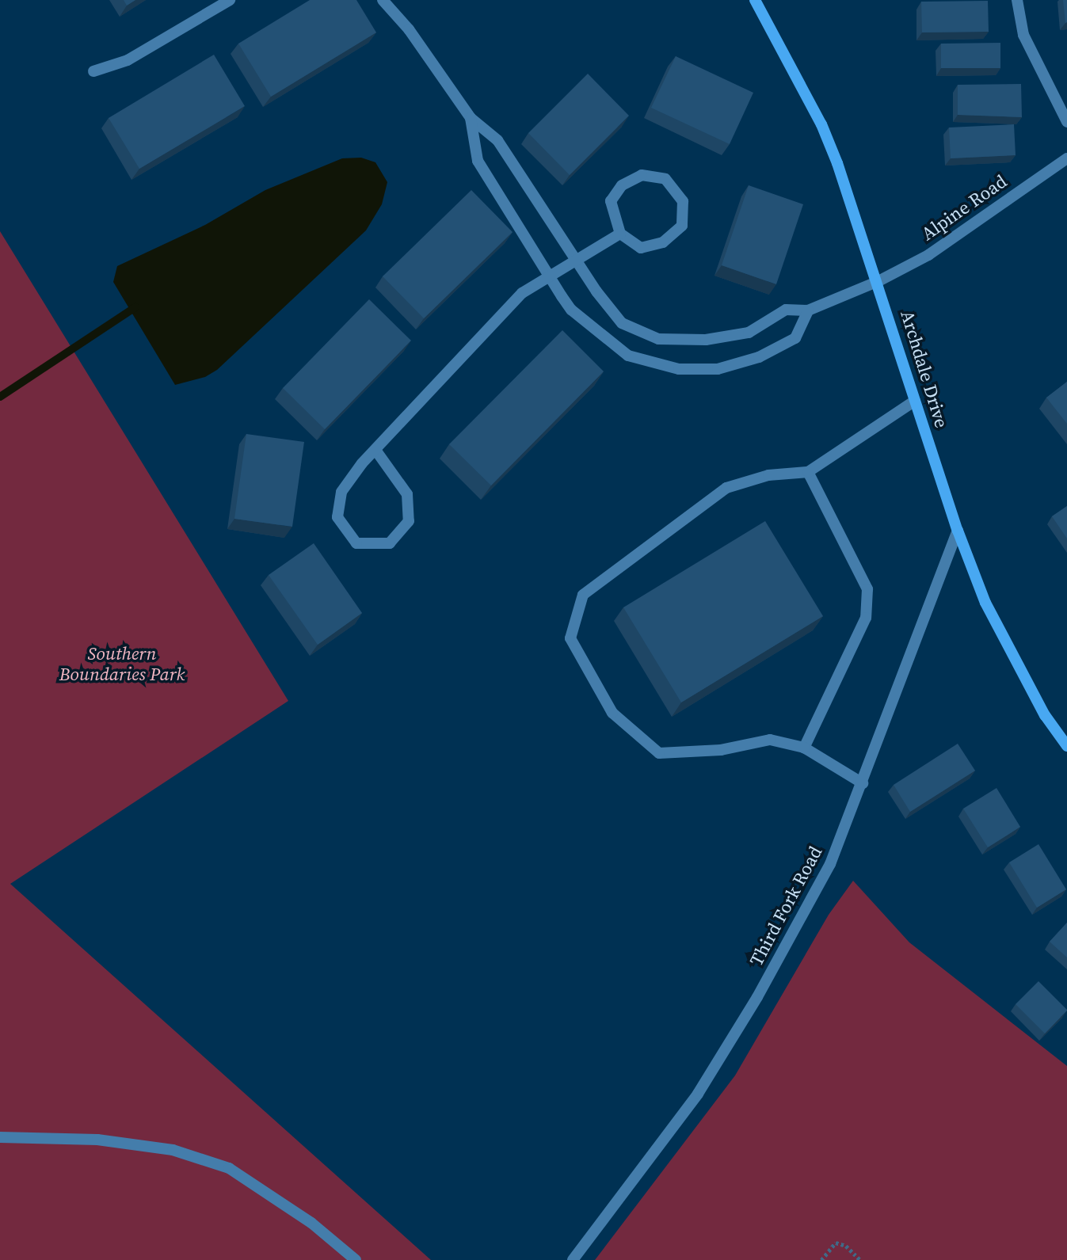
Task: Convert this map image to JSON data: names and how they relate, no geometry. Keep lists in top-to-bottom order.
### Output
{
  "streets": {
    "street": ["Alpine Road", "Archdale Drive", "Third Fork Road"]
  },
  "crossings": [
    ["Alpine Road", "Archdale Drive"],
    ["Archdale Drive", "Third Fork Road"]
  ],
  "parks": ["Southern Boundaries Park"]
}
